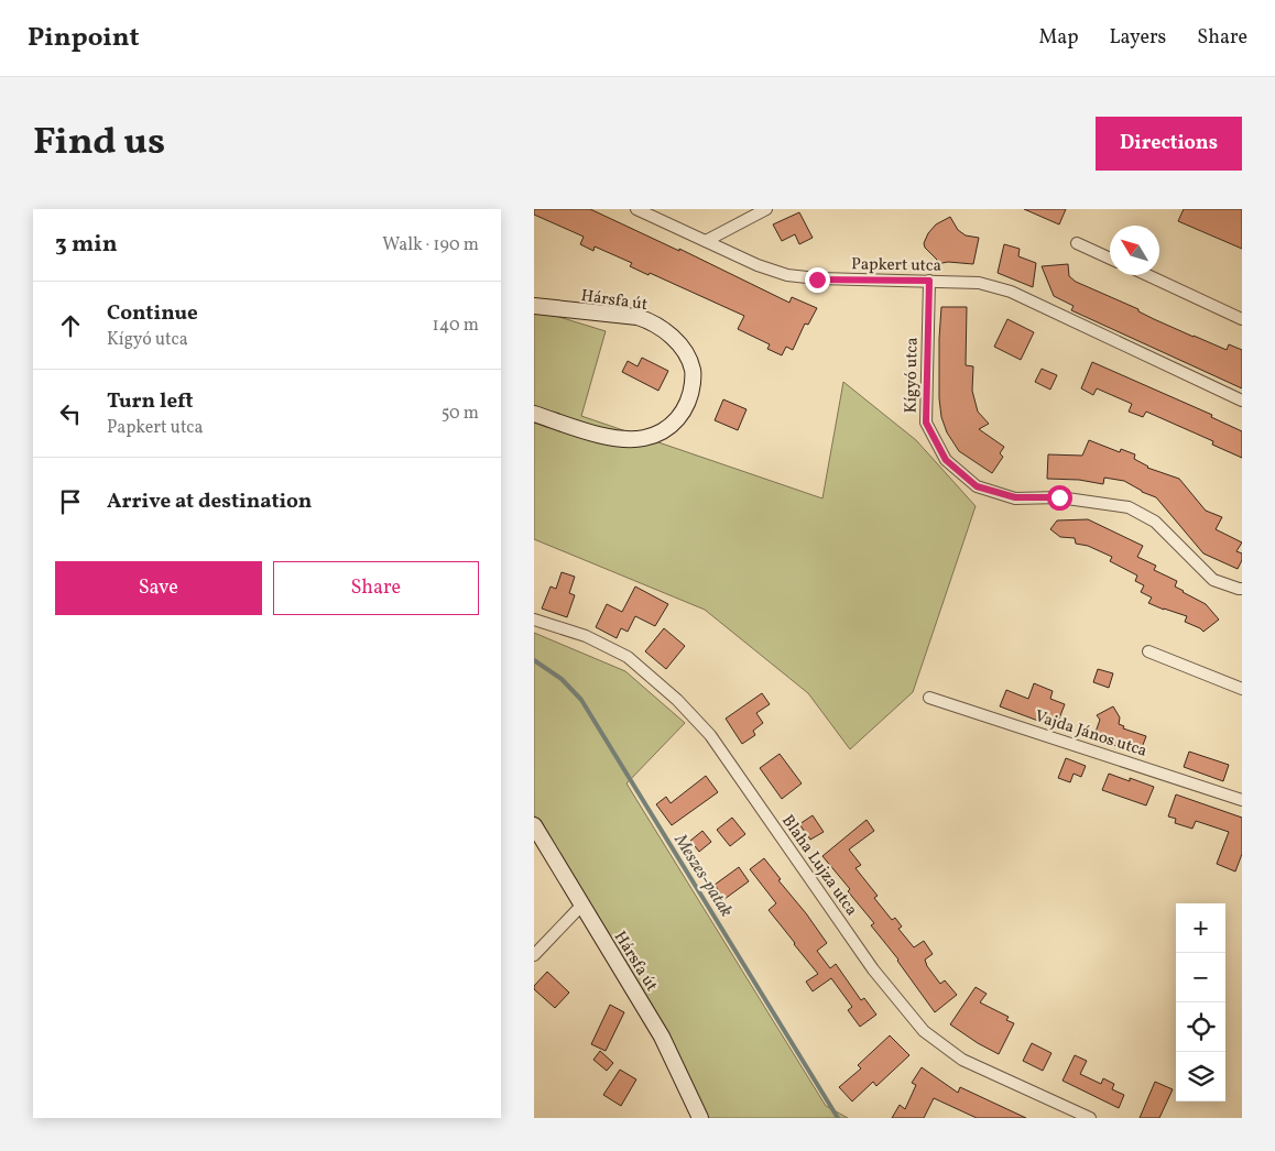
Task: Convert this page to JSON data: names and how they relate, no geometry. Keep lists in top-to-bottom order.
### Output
{
  "streets": {
    "street": [
      "Papkert utca",
      "Hársfa út",
      "Kígyó utca",
      "Vajda János utca",
      "Blaha Lujza utca"
    ]
  },
  "crossings": [
    ["Papkert utca", "Kígyó utca"]
  ],
  "water": ["Meszes-patak"],
  "north": "top left",
  "page": {
    "header": "Pinpoint",
    "nav": ["Map", "Layers", "Share"],
    "title": "Find us",
    "buttons": [
      "Directions",
      ["Save", "Share"]
    ],
    "heading": ["3 min", "Walk · 190 m"],
    "list": [
      ["Continue", "Kígyó utca", "140 m"],
      ["Turn left", "Papkert utca", "50 m"],
      "Arrive at destination"
    ],
    "map_buttons": ["+", "−"]
  }
}
